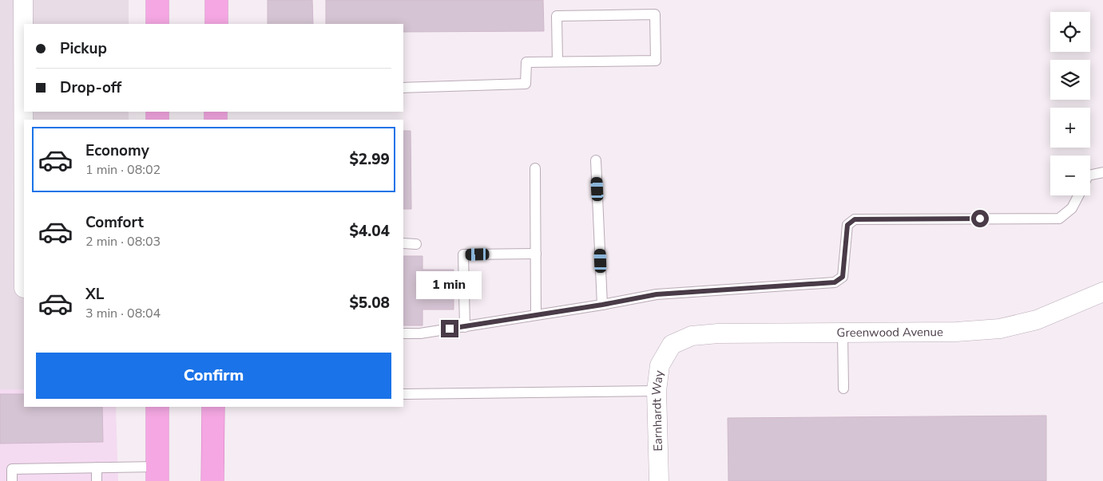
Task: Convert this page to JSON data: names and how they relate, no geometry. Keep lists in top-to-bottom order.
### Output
{
  "streets": {
    "street": ["Greenwood Avenue", "Earnhardt Way"]
  },
  "crossings": [
    ["Greenwood Avenue", "Earnhardt Way"]
  ],
  "page": {
    "map_buttons": ["+", "−"],
    "banner": ["Pickup", "Drop-off"],
    "list": [
      {
        "name": "Economy",
        "note": "1 min · 08:02",
        "value": "$2.99"
      },
      {
        "name": "Comfort",
        "note": "2 min · 08:03",
        "value": "$4.04"
      },
      {
        "name": "XL",
        "note": "3 min · 08:04",
        "value": "$5.08"
      }
    ],
    "bubble": "1 min",
    "buttons": "Confirm"
  }
}
